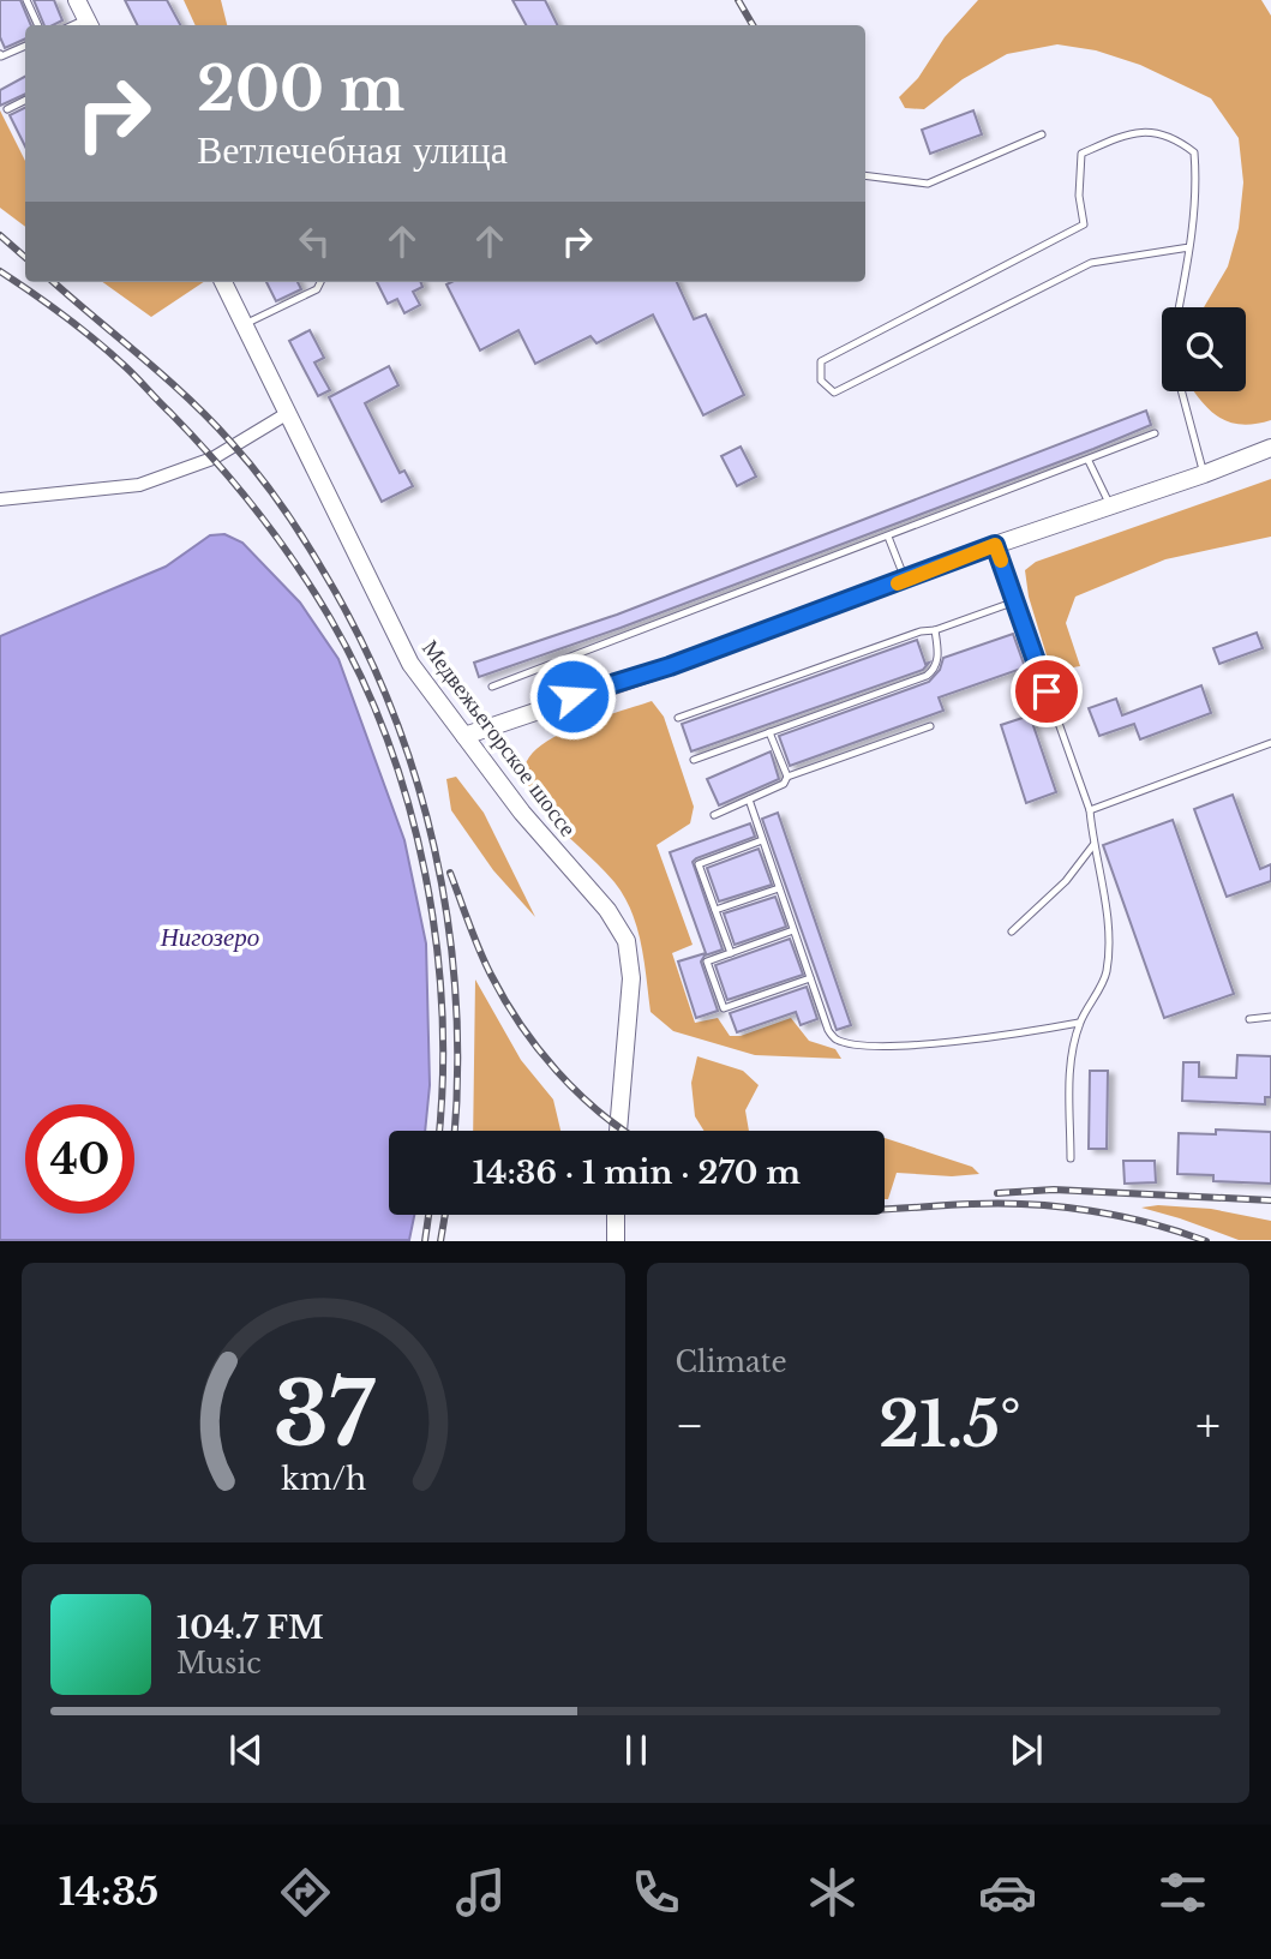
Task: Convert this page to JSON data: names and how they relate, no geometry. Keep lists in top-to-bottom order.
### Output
{
  "streets": {
    "street": ["Медвежьегорское шоссе"]
  },
  "water": ["Нигозеро"],
  "page": {
    "turn": ["200 m", "Ветлечебная улица"],
    "limit": "40",
    "trip": "14:36 · 1 min · 270 m",
    "tile": "Climate",
    "heat": ["−", "21.5°", "+"],
    "song": ["104.7 FM", "Music"],
    "tabs": "14:35",
    "gauge": ["37", "km/h"]
  }
}
